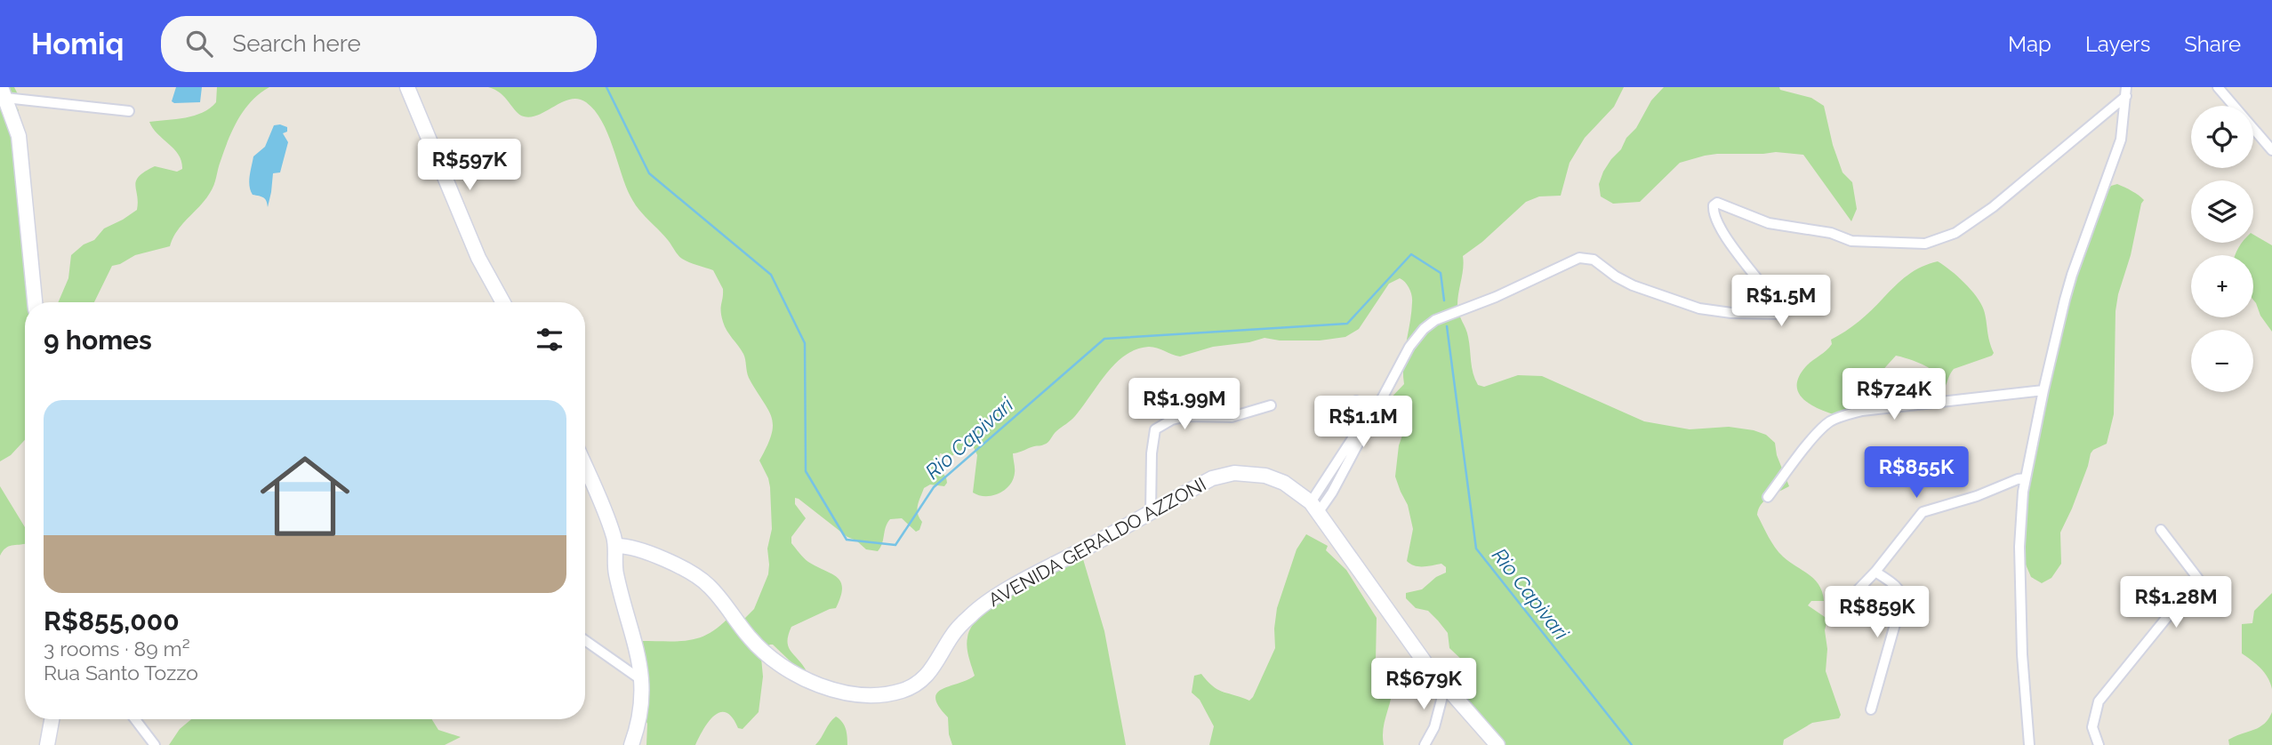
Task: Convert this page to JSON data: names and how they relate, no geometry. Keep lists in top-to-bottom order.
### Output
{
  "streets": {
    "street": ["AVENIDA GERALDO AZZONI"]
  },
  "water": ["Rio Capivari"],
  "page": {
    "header": "Homiq",
    "search": "Search here",
    "nav": ["Map", "Layers", "Share"],
    "map_buttons": ["+", "−"],
    "price": [
      "R$597K",
      "R$1.5M",
      "R$724K",
      "R$1.99M",
      "R$1.1M",
      "R$855K",
      "R$1.28M",
      "R$859K",
      "R$679K"
    ],
    "heading": "9 homes",
    "list": [
      {
        "name": "R$855,000",
        "note": "3 rooms · 89 m² · Rua Santo Tozzo"
      }
    ]
  }
}
